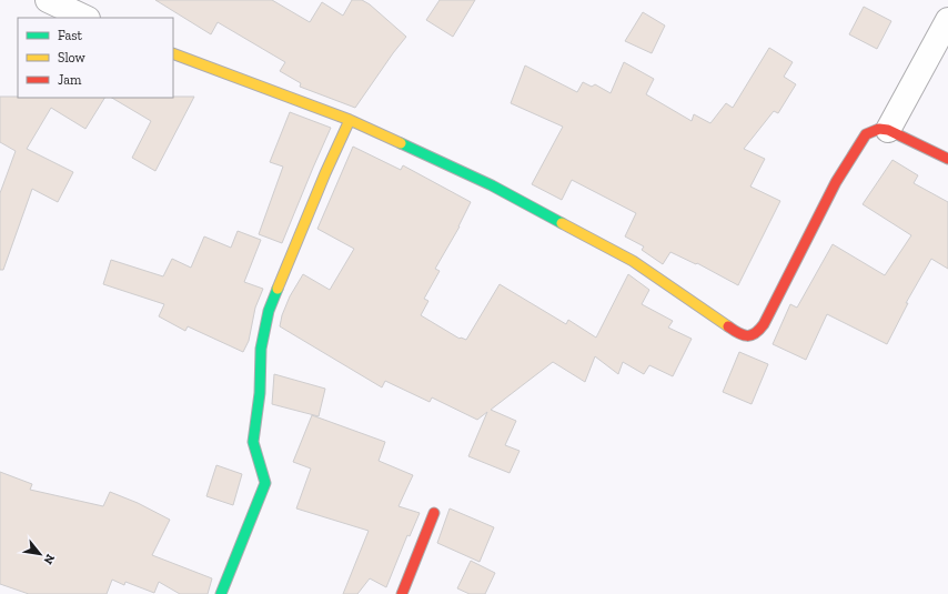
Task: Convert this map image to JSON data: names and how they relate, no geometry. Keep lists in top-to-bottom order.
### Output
{
  "legend": ["Fast", "Slow", "Jam"],
  "north": "bottom right"
}
